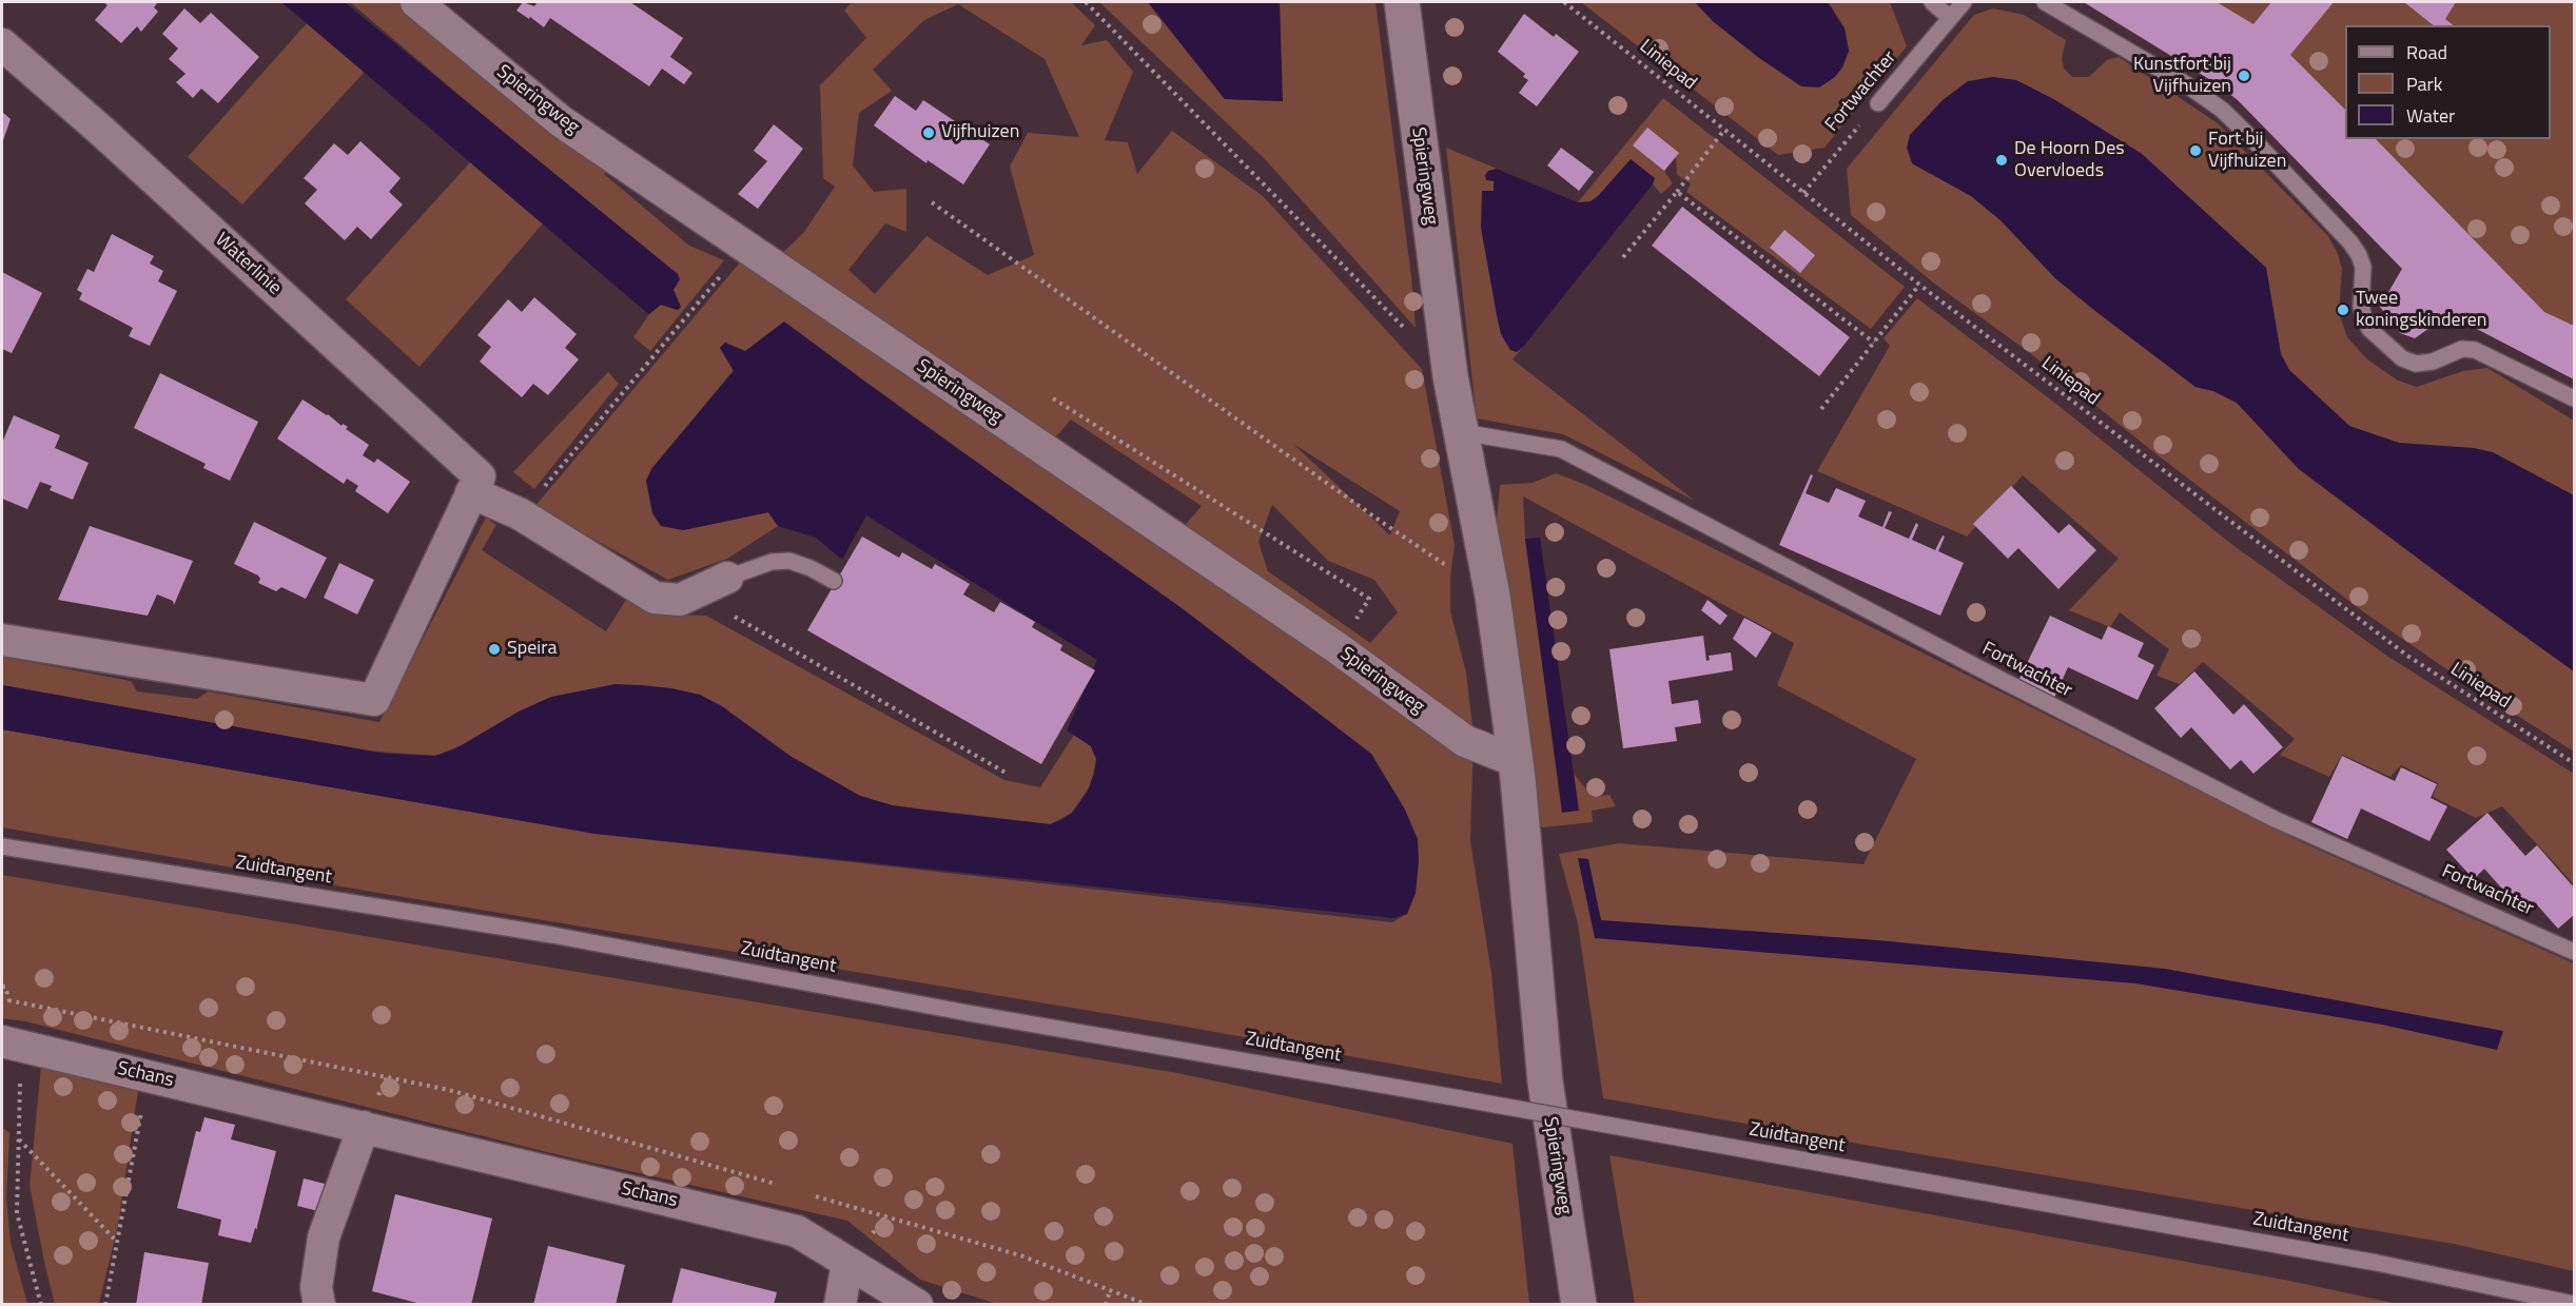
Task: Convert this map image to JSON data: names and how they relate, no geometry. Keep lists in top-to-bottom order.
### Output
{
  "streets": {
    "street": ["Spieringweg", "Waterlinie", "Schans"],
    "lane": ["Fortwachter", "Zuidtangent"],
    "path": ["Liniepad"]
  },
  "crossings": [
    ["Liniepad", "Fortwachter"],
    ["Fortwachter", "Spieringweg"]
  ],
  "places": [
    "Kunstfort bij Vijfhuizen",
    "Vijfhuizen",
    "Fort bij Vijfhuizen",
    "De Hoorn Des Overvloeds",
    "Twee koningskinderen",
    "Speira"
  ],
  "legend": ["Road", "Park", "Water"]
}
